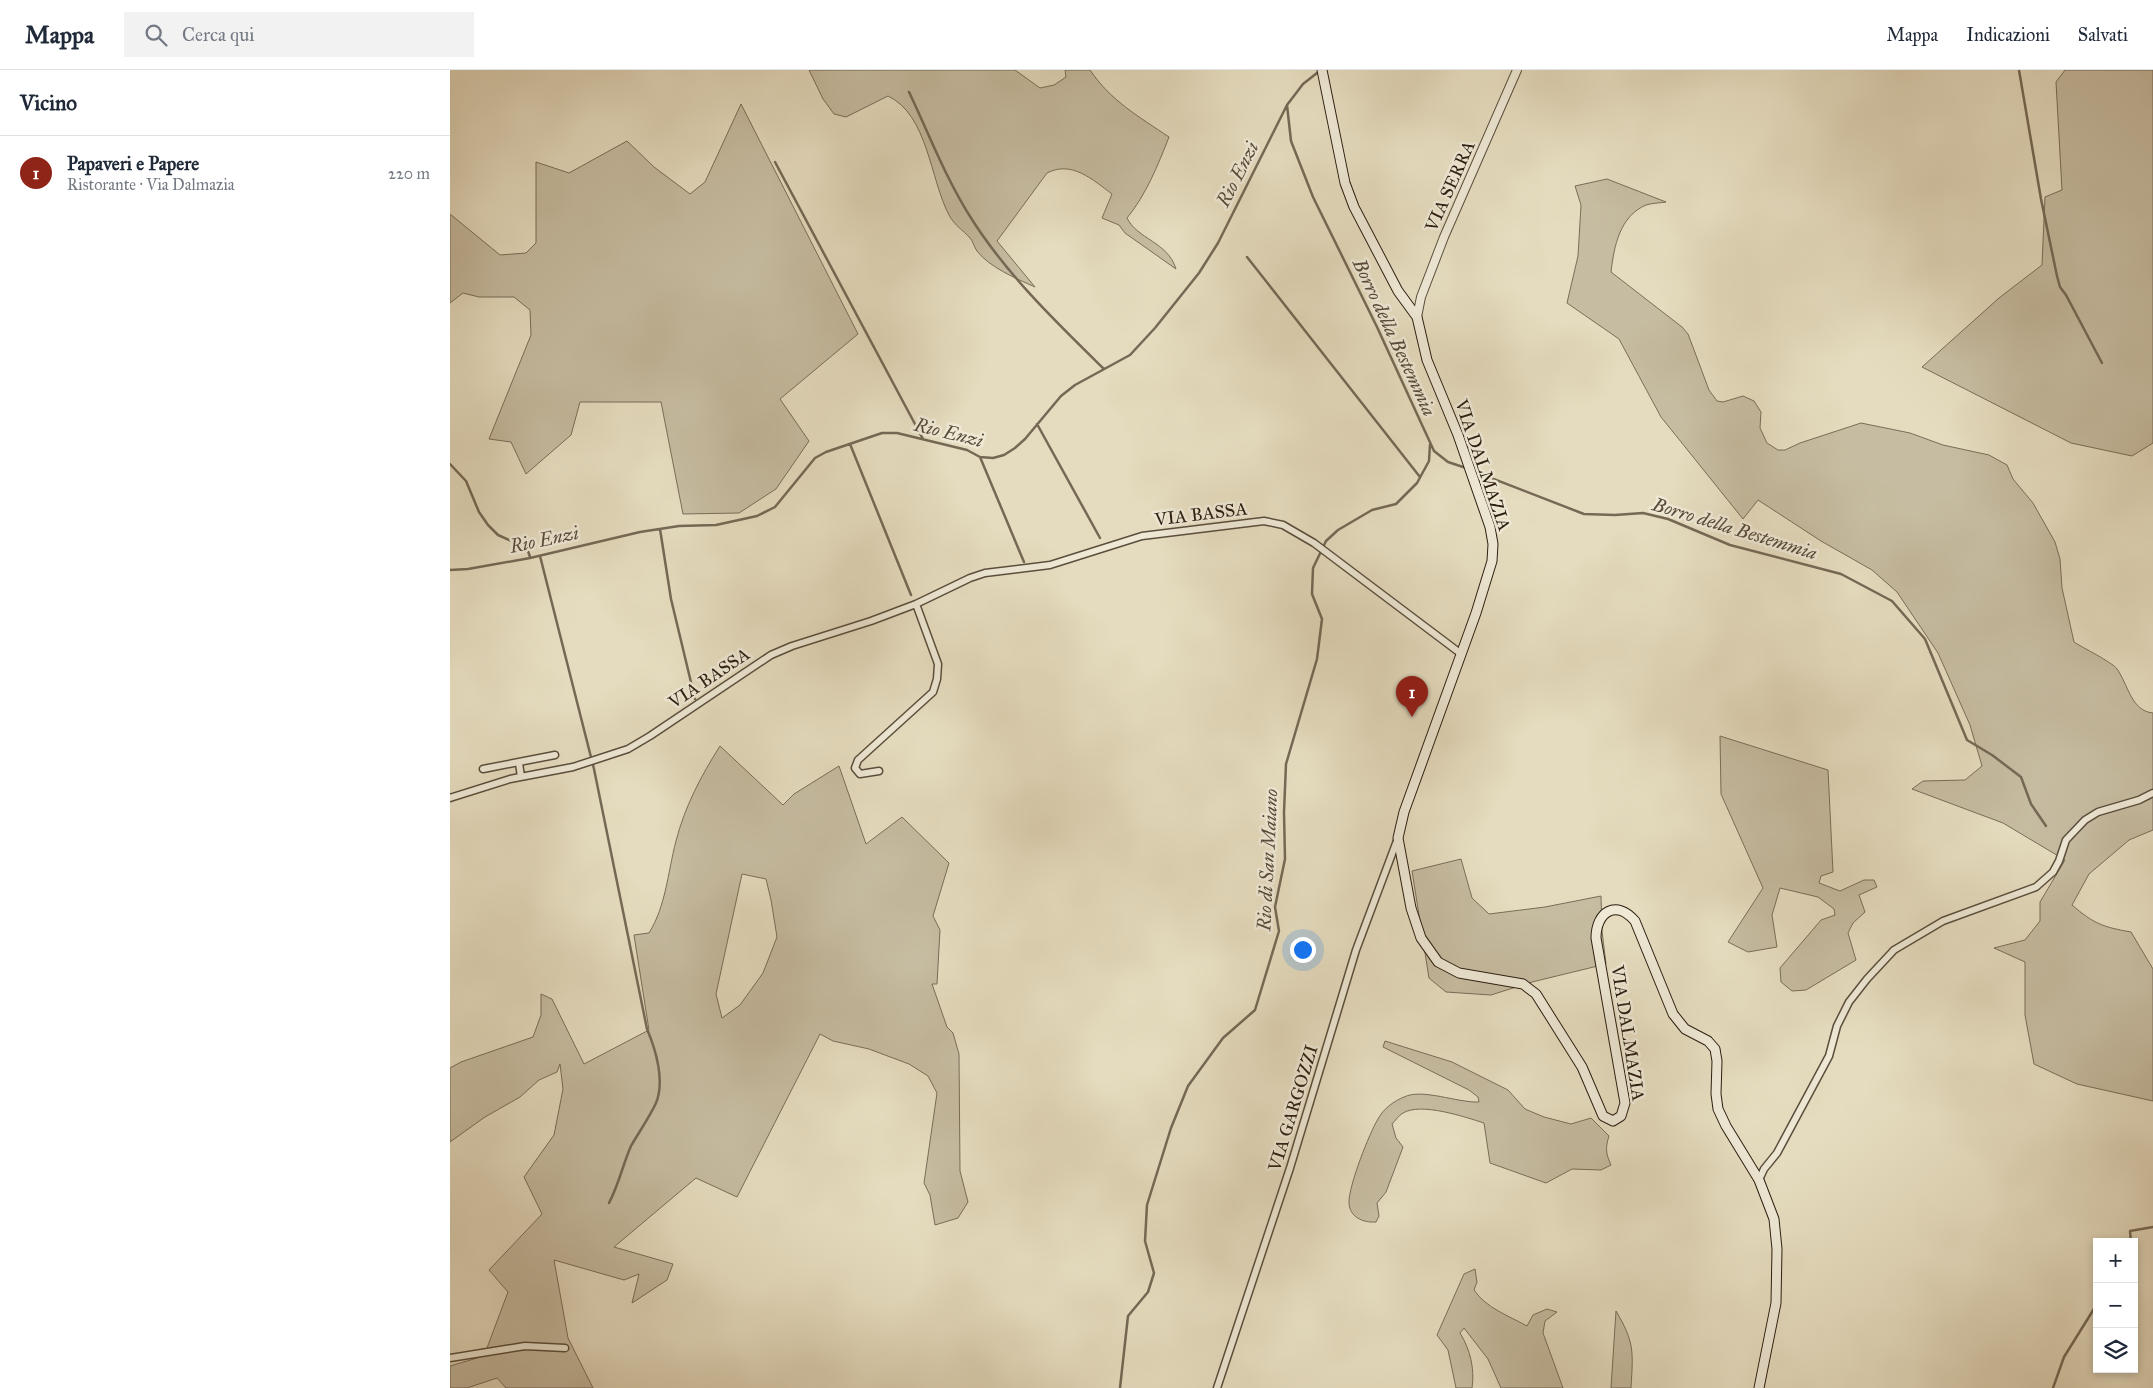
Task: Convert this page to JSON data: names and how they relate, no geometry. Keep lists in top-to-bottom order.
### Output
{
  "streets": {
    "main road": ["VIA DALMAZIA"],
    "street": ["VIA SERRA", "VIA BASSA", "VIA GARGOZZI"]
  },
  "crossings": [
    ["VIA SERRA", "VIA DALMAZIA"],
    ["VIA DALMAZIA", "VIA BASSA"],
    ["VIA DALMAZIA", "VIA GARGOZZI"]
  ],
  "water": ["Rio Enzi", "Borro della Bestemmia", "Rio di San Maiano"],
  "page": {
    "header": "Mappa",
    "search": "Cerca qui",
    "nav": ["Mappa", "Indicazioni", "Salvati"],
    "heading": "Vicino",
    "list": [
      {
        "mark": "1",
        "name": "Papaveri e Papere",
        "note": "Ristorante · Via Dalmazia",
        "value": "220 m"
      }
    ],
    "pins": "1",
    "map_buttons": ["+", "−"]
  }
}
